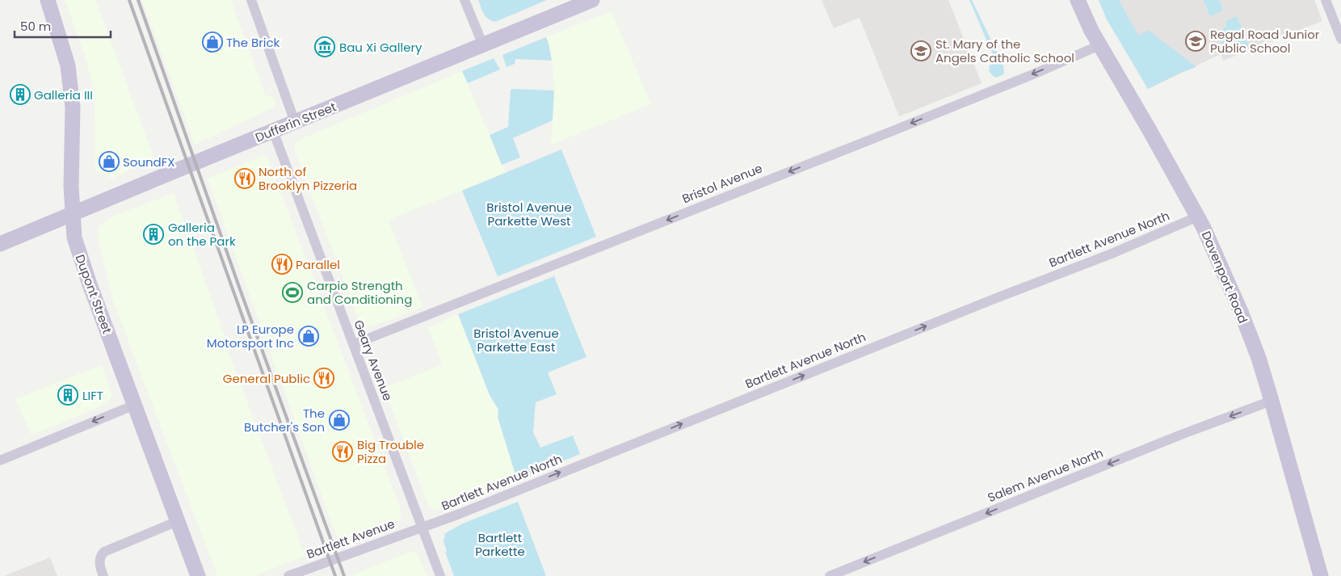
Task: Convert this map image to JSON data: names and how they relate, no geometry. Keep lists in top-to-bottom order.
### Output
{
  "streets": {
    "main road": ["Dufferin Street", "Davenport Road", "Dupont Street"],
    "street": [
      "Bristol Avenue",
      "Bartlett Avenue North",
      "Geary Avenue",
      "Salem Avenue North",
      "Bartlett Avenue"
    ]
  },
  "crossings": [
    ["Dufferin Street", "Dupont Street"],
    ["Dufferin Street", "Geary Avenue"],
    ["Bristol Avenue", "Davenport Road"],
    ["Bristol Avenue", "Geary Avenue"],
    ["Bartlett Avenue North", "Davenport Road"],
    ["Bartlett Avenue North", "Geary Avenue"],
    ["Bartlett Avenue North", "Bartlett Avenue"],
    ["Davenport Road", "Salem Avenue North"],
    ["Geary Avenue", "Bartlett Avenue"]
  ],
  "one_way": ["Bristol Avenue", "Bartlett Avenue North", "Salem Avenue North"],
  "parks": ["Bristol Avenue Parkette West", "Bristol Avenue Parkette East", "Bartlett Parkette"],
  "places": {
    "school or university": ["Regal Road Junior Public School", "St. Mary of the Angels Catholic School"],
    "shop": [
      "The Brick",
      "SoundFX",
      "LP Europe Motorsport Inc",
      "The Butcher's Son"
    ],
    "museum": ["Bau Xi Gallery"],
    "building": ["Galleria III", "Galleria on the Park", "LIFT"],
    "restaurant": [
      "North of Brooklyn Pizzeria",
      "Parallel",
      "General Public",
      "Big Trouble Pizza"
    ],
    "sports": ["Carpio Strength and Conditioning"]
  },
  "scale_bar": "50 m"
}
